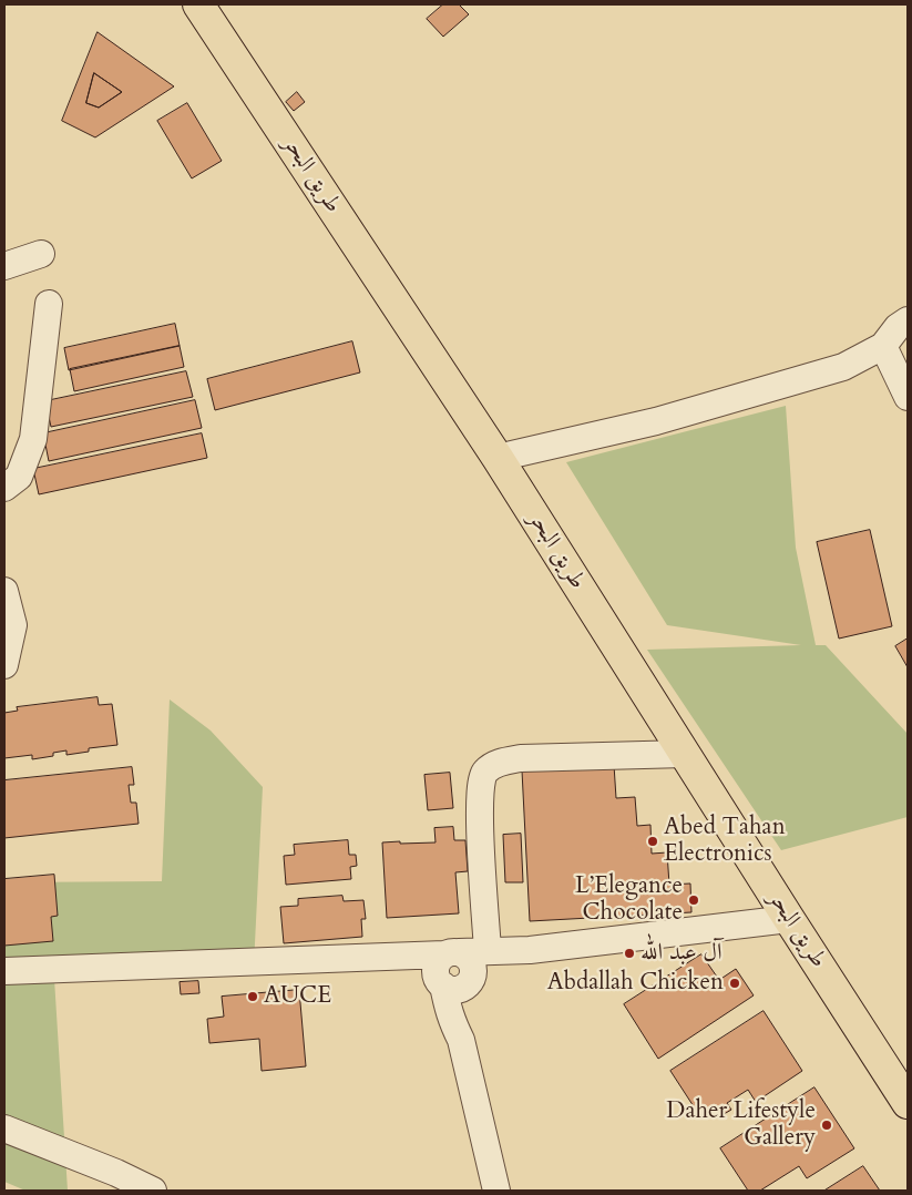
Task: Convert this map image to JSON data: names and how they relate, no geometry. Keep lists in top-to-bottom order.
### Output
{
  "streets": {
    "highway": ["طريق البحر"]
  },
  "places": [
    "Abed Tahan Electronics",
    "L’Elegance Chocolate",
    "آل عبد الله",
    "Abdallah Chicken",
    "AUCE",
    "Daher Lifestyle Gallery"
  ]
}
